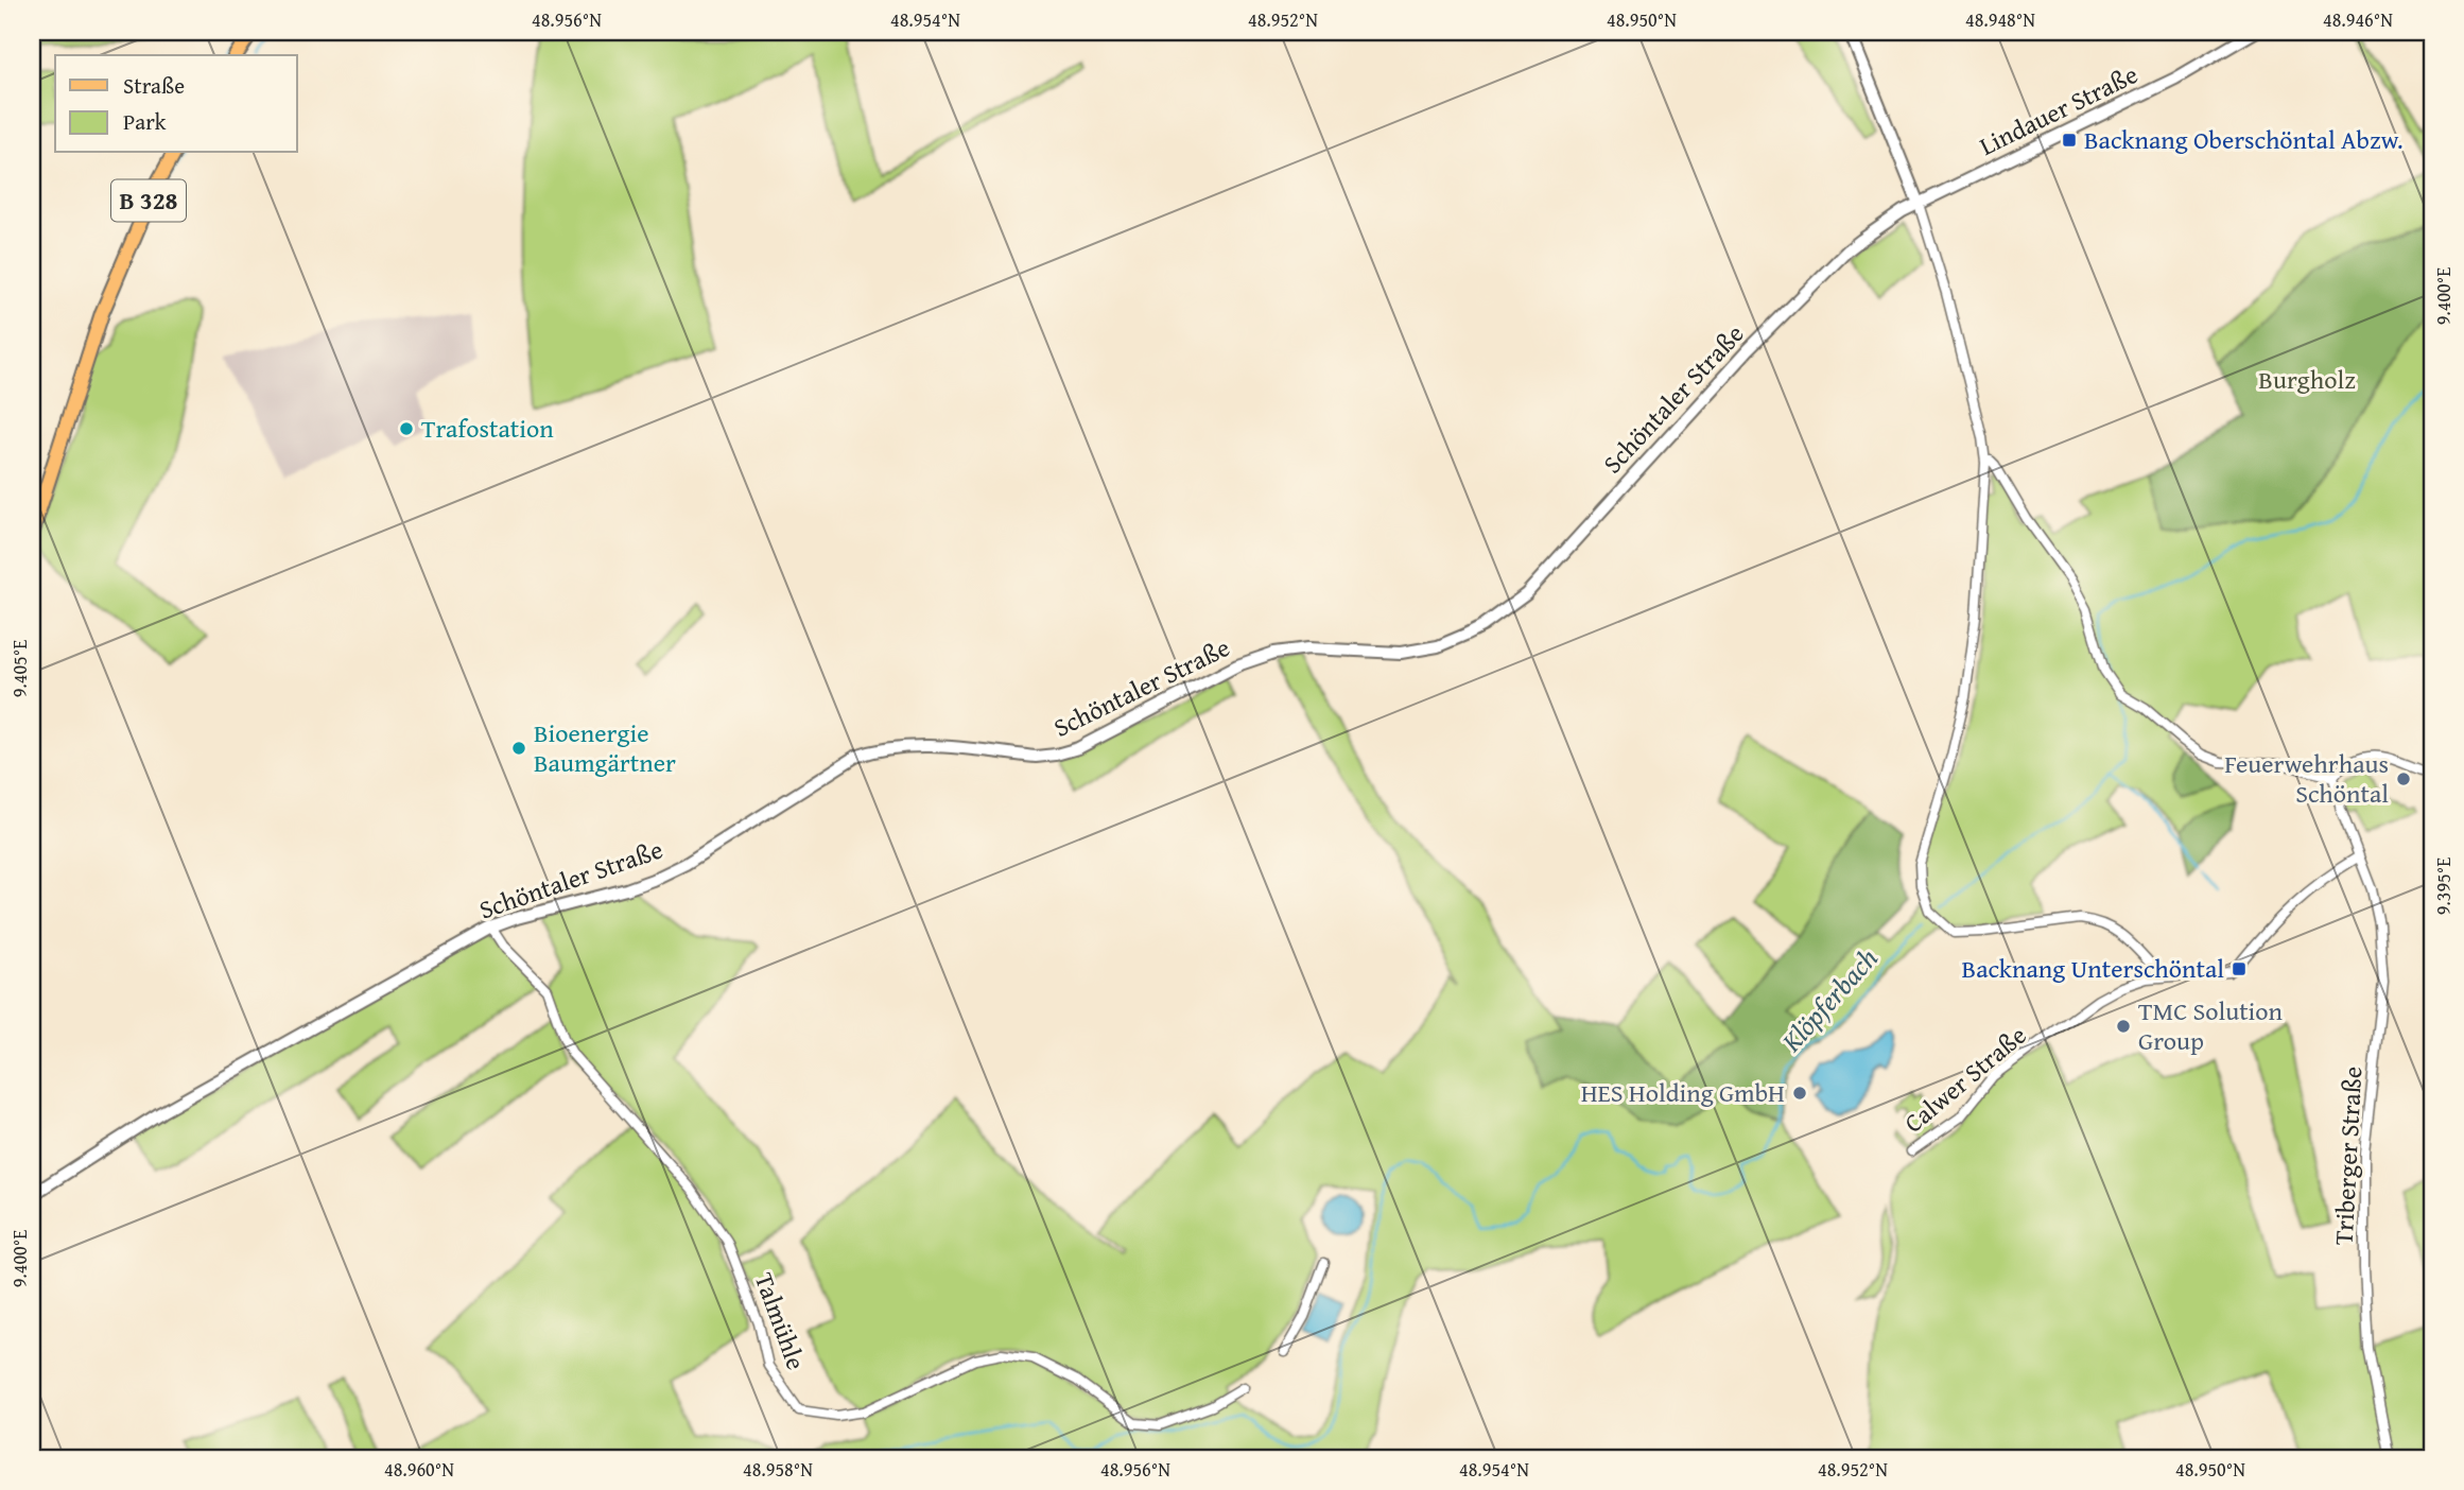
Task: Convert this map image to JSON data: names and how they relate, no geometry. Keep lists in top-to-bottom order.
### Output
{
  "streets": {
    "main road": ["B 328"],
    "street": [
      "Lindauer Straße",
      "Schöntaler Straße",
      "Calwer Straße",
      "Triberger Straße",
      "Talmühle"
    ]
  },
  "crossings": [
    ["Lindauer Straße", "Schöntaler Straße"],
    ["Schöntaler Straße", "Talmühle"],
    ["Calwer Straße", "Triberger Straße"]
  ],
  "water": ["Klöpferbach"],
  "parks": ["Burgholz"],
  "places": {
    "transit": ["Backnang Oberschöntal Abzw.", "Backnang Unterschöntal"],
    "other": [
      "Trafostation",
      "Bioenergie Baumgärtner",
      "Feuerwehrhaus Schöntal",
      "TMC Solution Group",
      "HES Holding GmbH"
    ]
  },
  "legend": ["Straße", "Park"],
  "coordinates": [
    "48.956°N",
    "48.954°N",
    "48.952°N",
    "48.950°N",
    "48.948°N",
    "48.946°N",
    "9.400°E",
    "9.405°E",
    "9.395°E",
    "48.960°N",
    "48.958°N"
  ]
}
